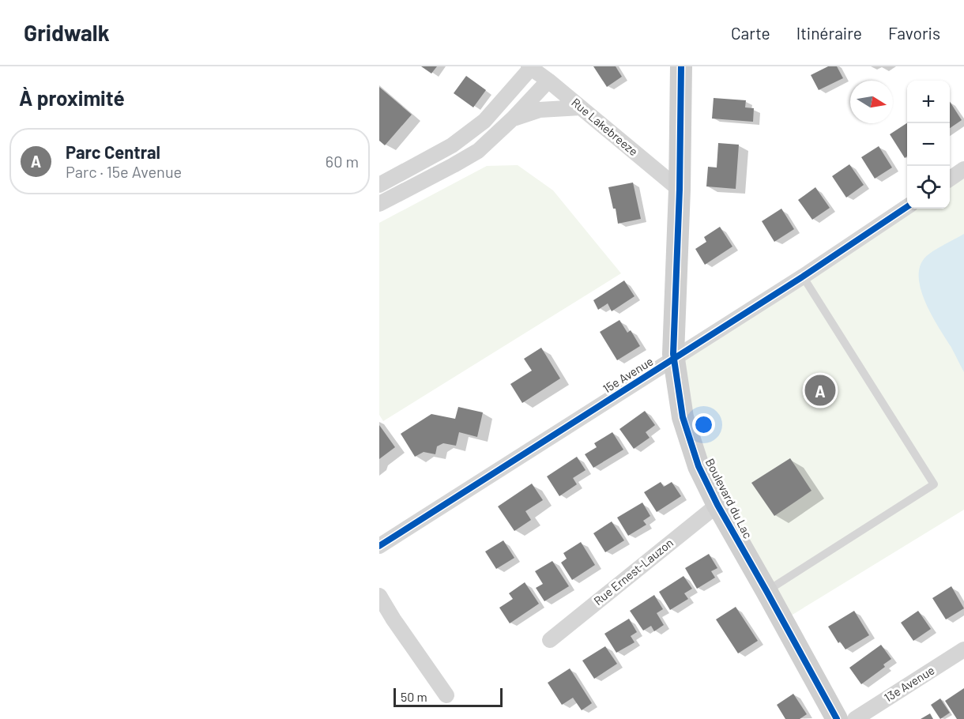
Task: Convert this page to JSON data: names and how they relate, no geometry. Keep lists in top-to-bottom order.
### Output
{
  "streets": {
    "street": [
      "Rue Lakebreeze",
      "15e Avenue",
      "Boulevard du Lac",
      "Rue Ernest-Lauzon",
      "13e Avenue"
    ]
  },
  "crossings": [
    ["Rue Lakebreeze", "Boulevard du Lac"],
    ["15e Avenue", "Boulevard du Lac"],
    ["Boulevard du Lac", "Rue Ernest-Lauzon"]
  ],
  "scale_bar": "50 m",
  "north": "right",
  "page": {
    "header": "Gridwalk",
    "nav": ["Carte", "Itinéraire", "Favoris"],
    "heading": "À proximité",
    "map_buttons": ["+", "−"],
    "list": [
      {
        "mark": "A",
        "name": "Parc Central",
        "note": "Parc · 15e Avenue",
        "value": "60 m"
      }
    ],
    "pins": "A",
    "scale": "50 m"
  }
}
